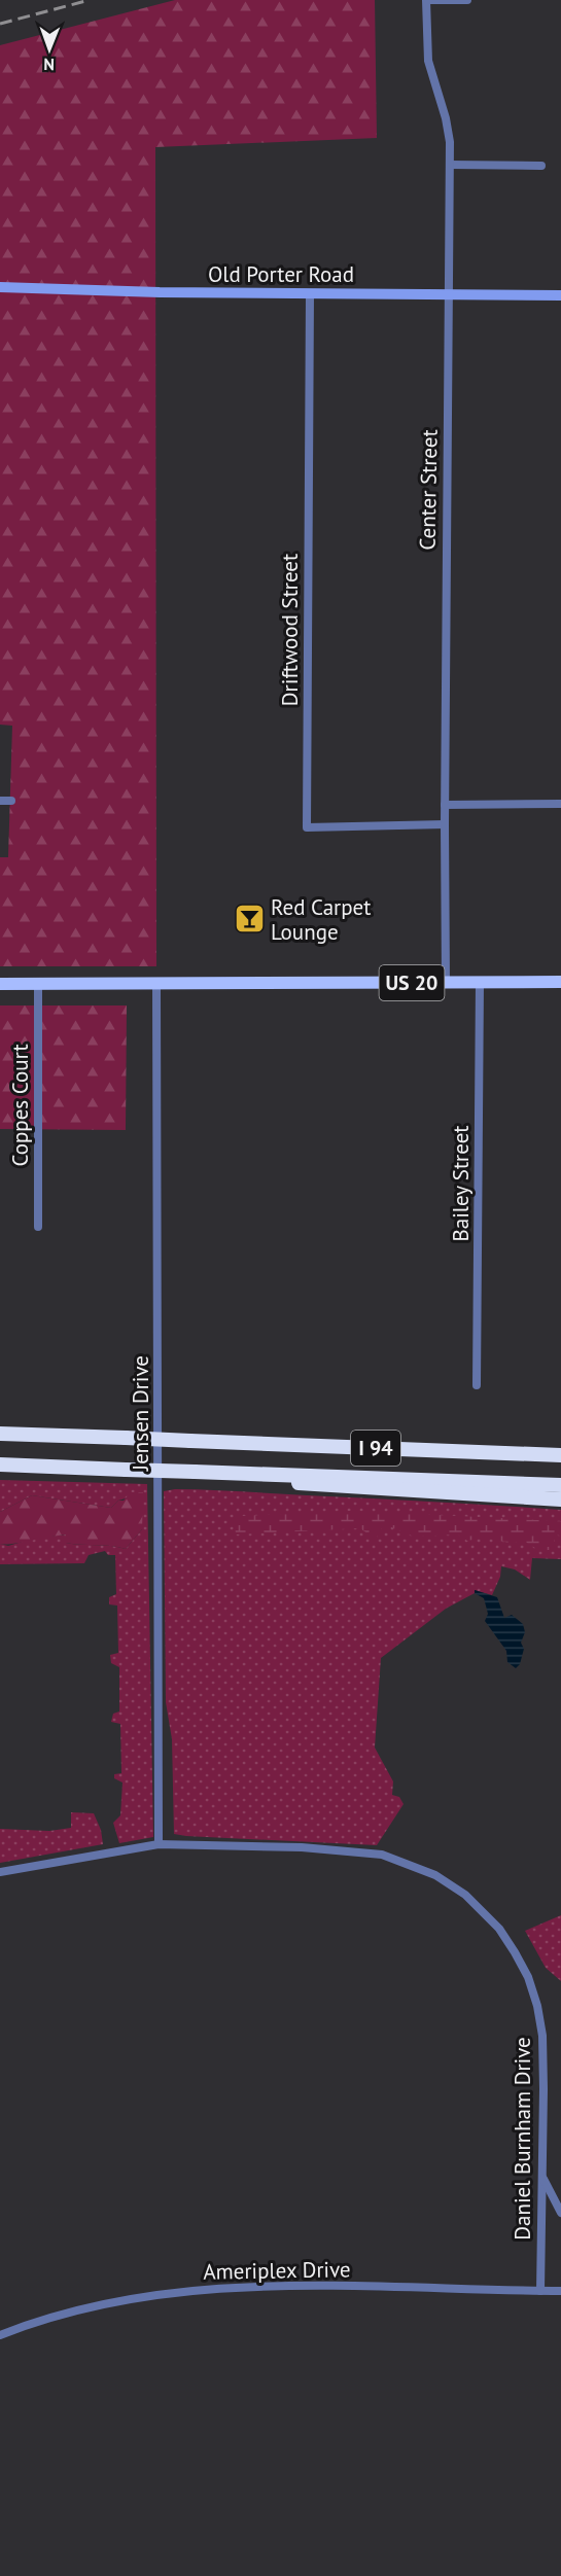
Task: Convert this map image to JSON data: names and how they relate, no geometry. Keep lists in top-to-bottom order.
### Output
{
  "streets": {
    "highway": ["I 94"],
    "main road": ["US 20"],
    "street": [
      "Old Porter Road",
      "Center Street",
      "Driftwood Street",
      "Coppes Court",
      "Bailey Street",
      "Jensen Drive",
      "Daniel Burnham Drive",
      "Ameriplex Drive"
    ]
  },
  "crossings": [
    ["Old Porter Road", "Center Street"],
    ["Old Porter Road", "Driftwood Street"],
    ["Center Street", "Driftwood Street"],
    ["Center Street", "US 20"],
    ["US 20", "Coppes Court"],
    ["US 20", "Bailey Street"],
    ["US 20", "Jensen Drive"],
    ["Jensen Drive", "Daniel Burnham Drive"],
    ["Daniel Burnham Drive", "Ameriplex Drive"]
  ],
  "places": {
    "bar": ["Red Carpet Lounge"]
  },
  "north": "bottom"
}
